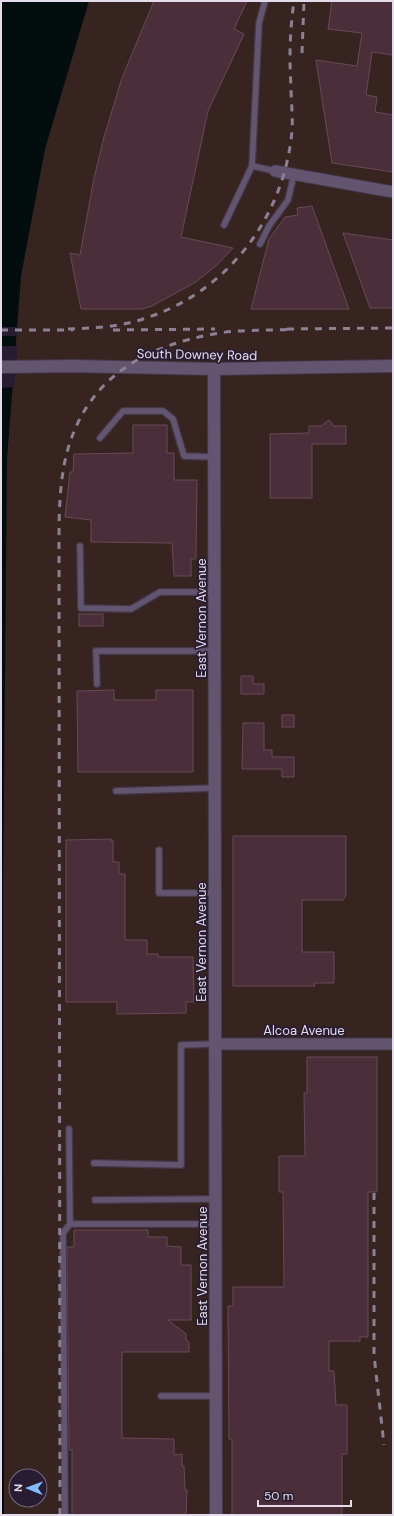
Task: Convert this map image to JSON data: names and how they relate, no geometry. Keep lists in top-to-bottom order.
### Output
{
  "streets": {
    "street": ["South Downey Road", "East Vernon Avenue", "Alcoa Avenue"]
  },
  "crossings": [
    ["South Downey Road", "East Vernon Avenue"],
    ["East Vernon Avenue", "Alcoa Avenue"]
  ],
  "scale_bar": "50 m",
  "north": "left"
}
